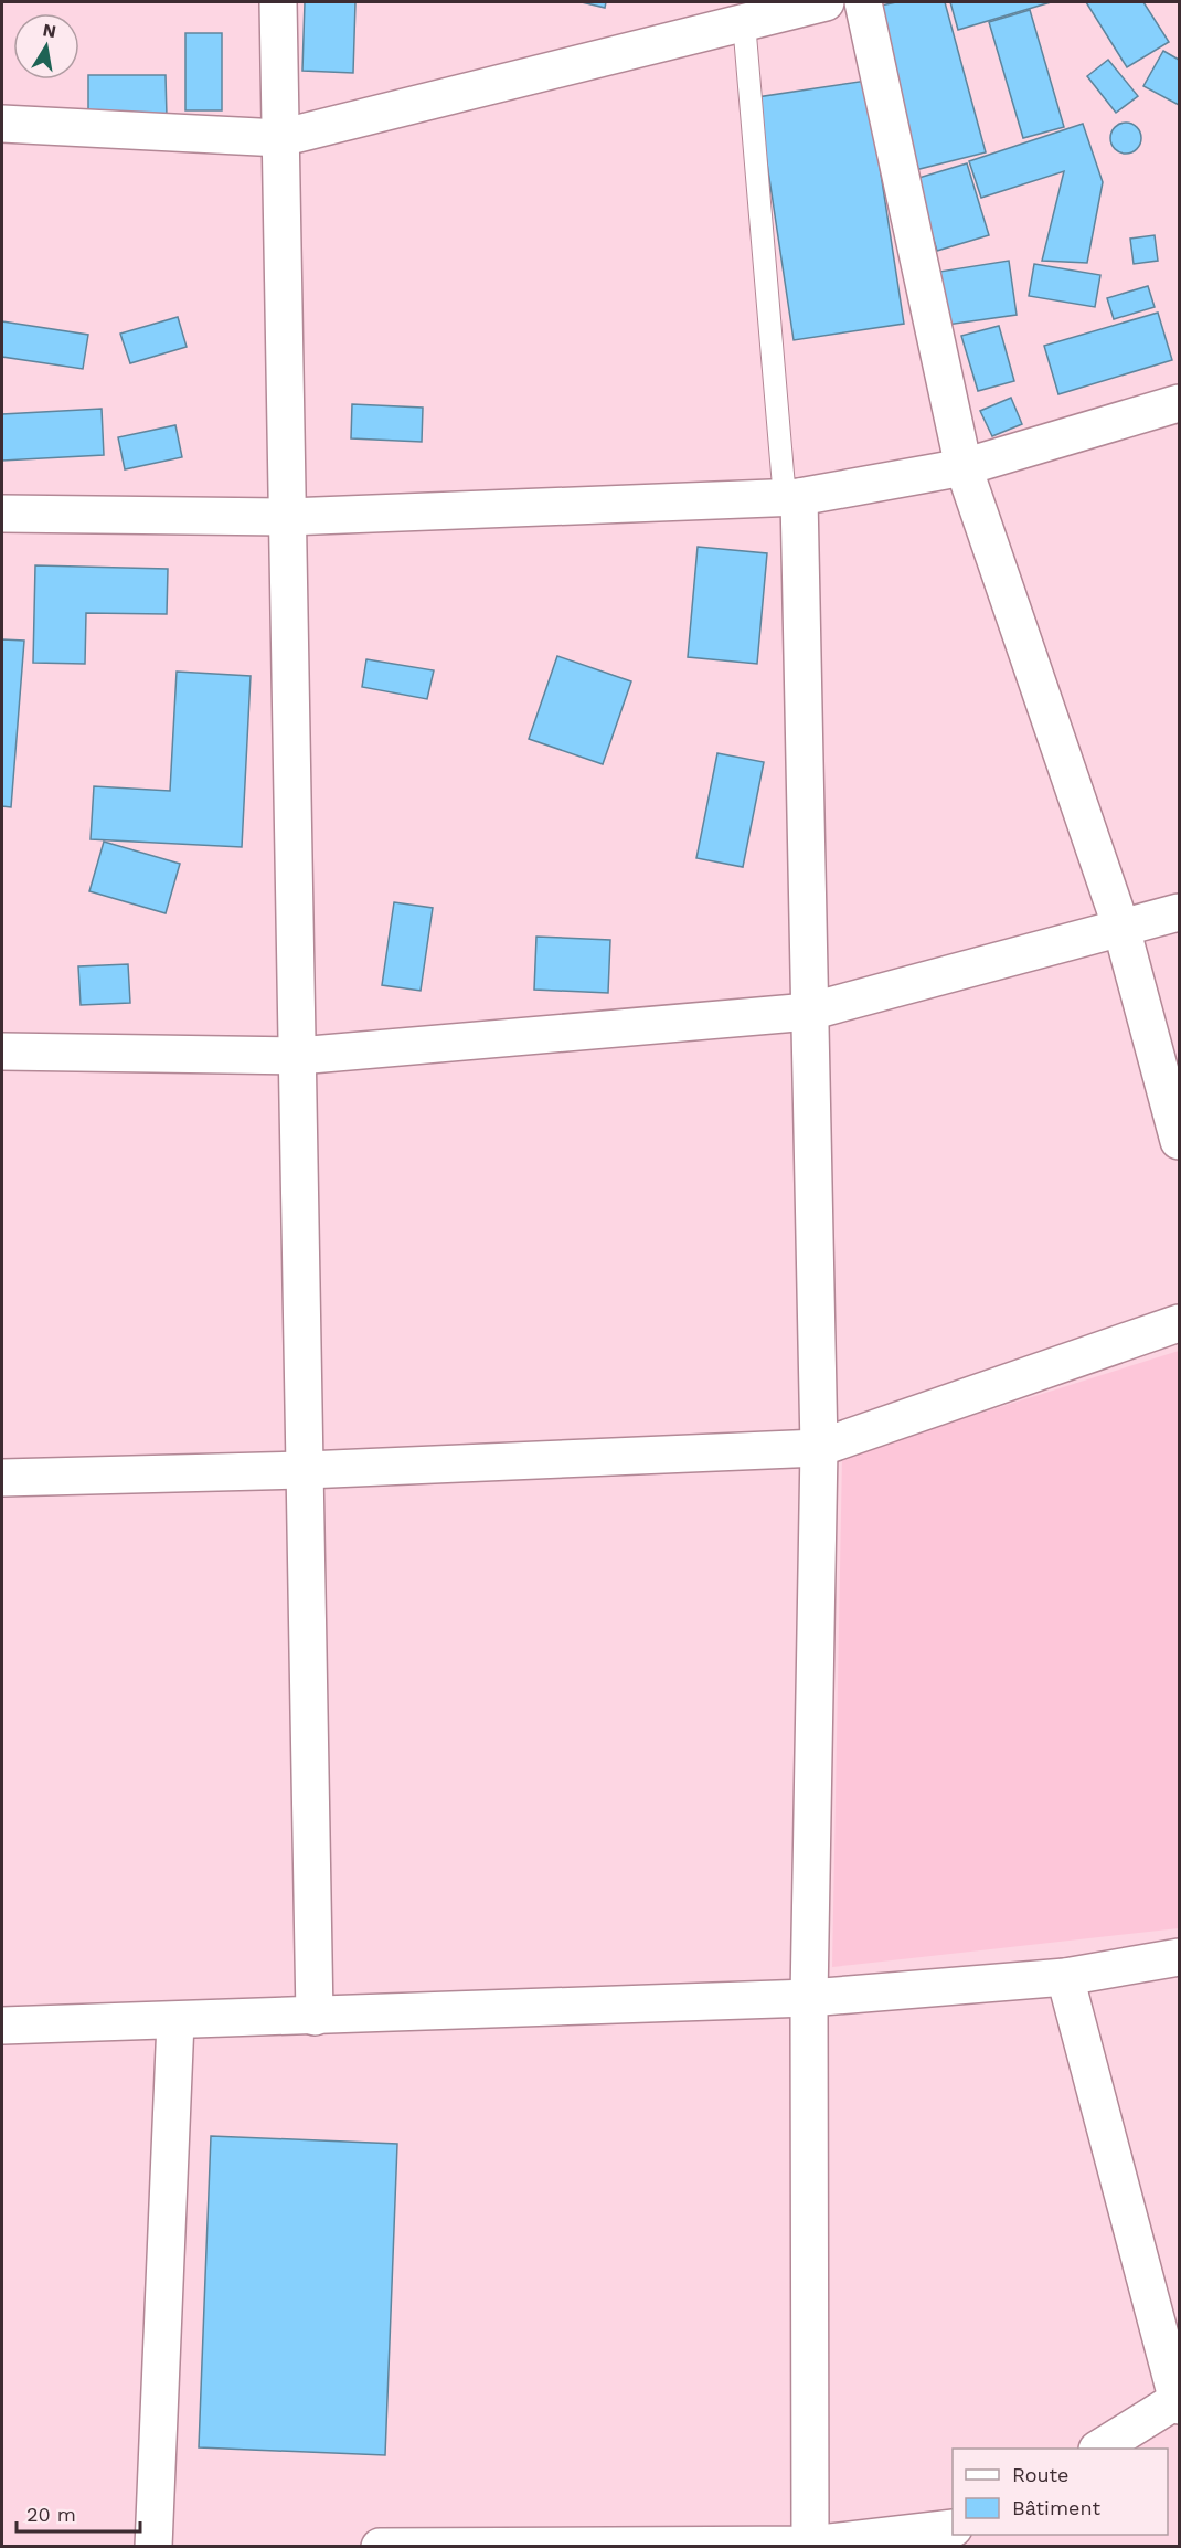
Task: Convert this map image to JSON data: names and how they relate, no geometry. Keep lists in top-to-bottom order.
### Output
{
  "legend": ["Route", "Bâtiment"],
  "scale_bar": "20 m",
  "north": "top"
}
